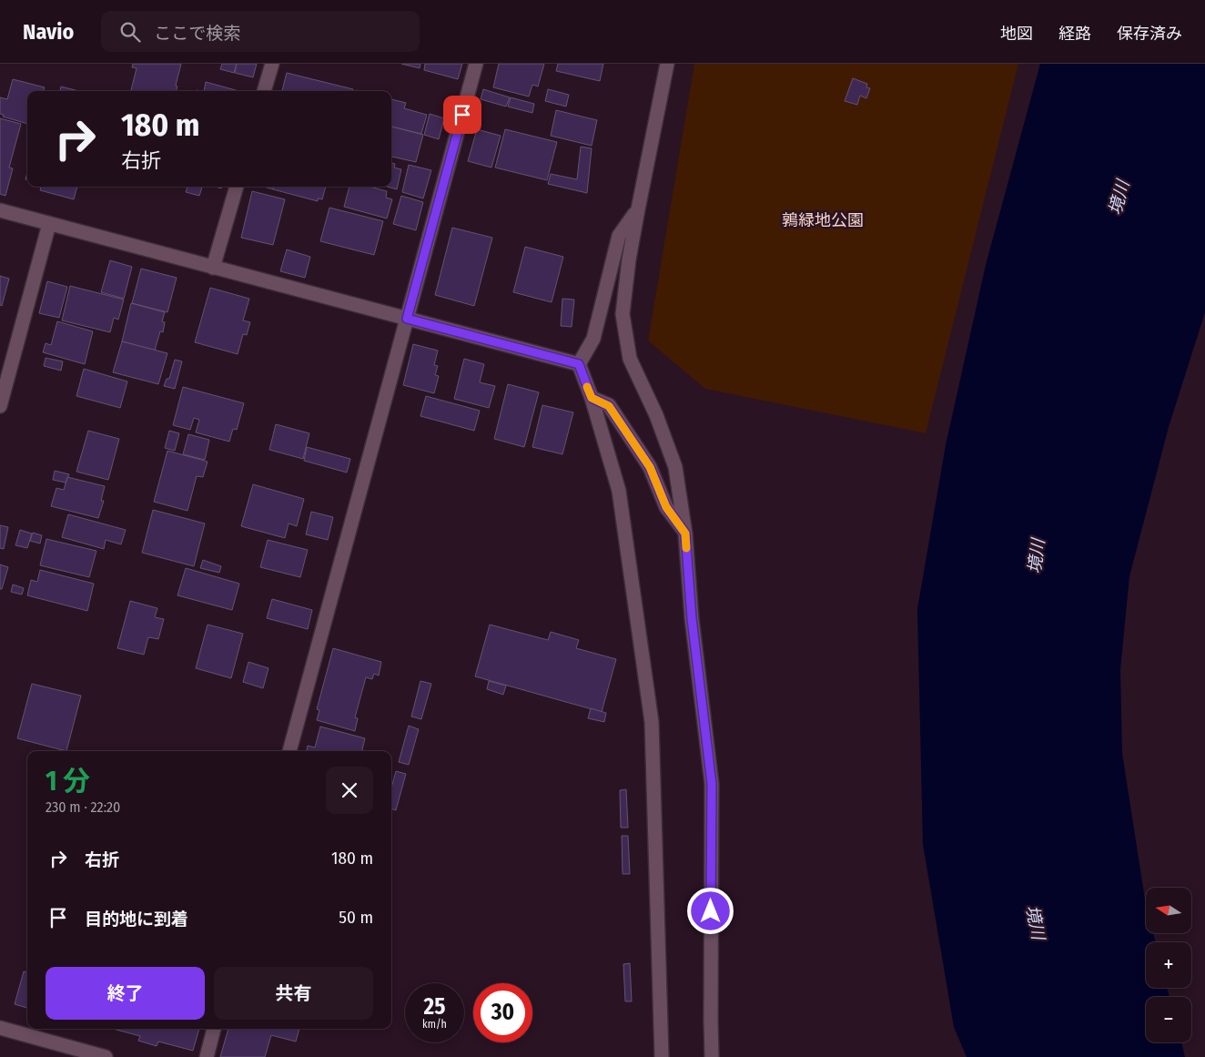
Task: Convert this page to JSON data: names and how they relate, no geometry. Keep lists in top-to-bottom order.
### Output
{
  "water": ["境川"],
  "parks": ["鶉緑地公園"],
  "north": "left",
  "page": {
    "header": "Navio",
    "search": "ここで検索",
    "nav": ["地図", "経路", "保存済み"],
    "turn": ["180 m", "右折"],
    "heading": ["1 分", "230 m · 22:20"],
    "list": [
      {
        "name": "右折",
        "value": "180 m"
      },
      {
        "name": "目的地に到着",
        "value": "50 m"
      }
    ],
    "map_buttons": ["+", "−"],
    "buttons": ["終了", "共有"],
    "speed": "25 km/h",
    "limit": "30"
  }
}
